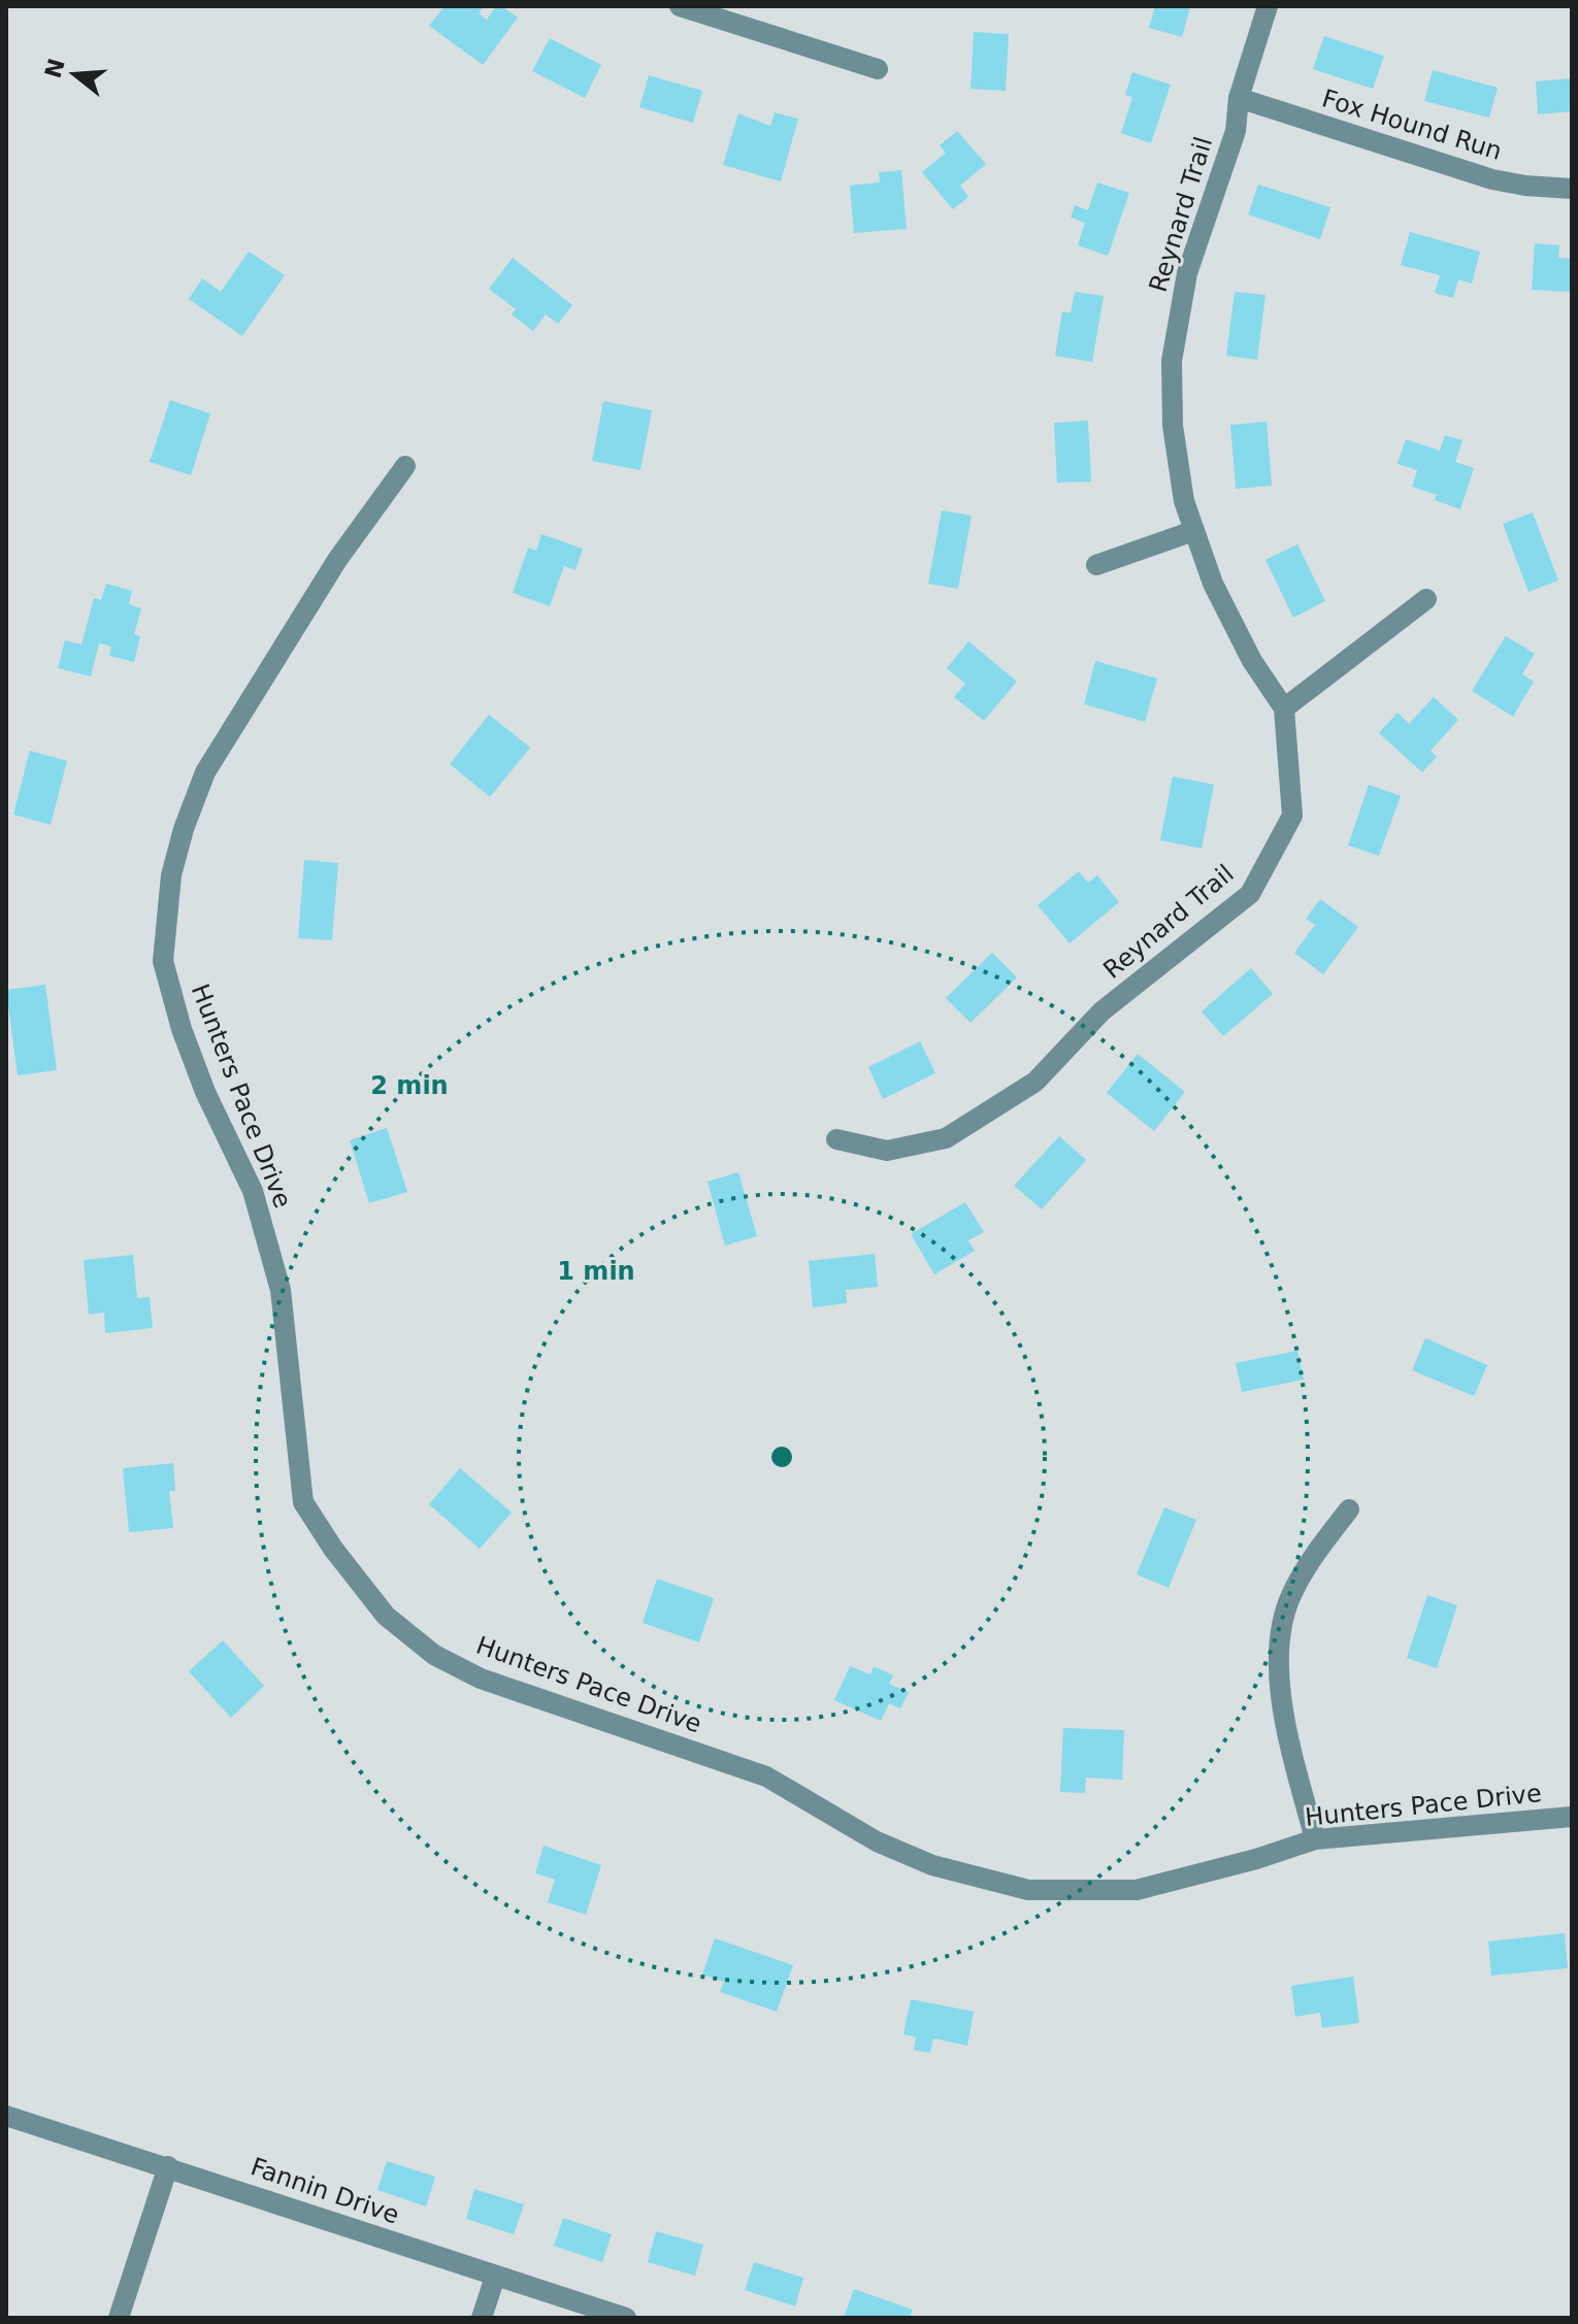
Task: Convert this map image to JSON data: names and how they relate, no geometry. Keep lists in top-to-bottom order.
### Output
{
  "streets": {
    "street": [
      "Fox Hound Run",
      "Reynard Trail",
      "Hunters Pace Drive",
      "Fannin Drive"
    ]
  },
  "crossings": [
    ["Fox Hound Run", "Reynard Trail"]
  ],
  "north": "left",
  "rings": ["2 min", "1 min"]
}
